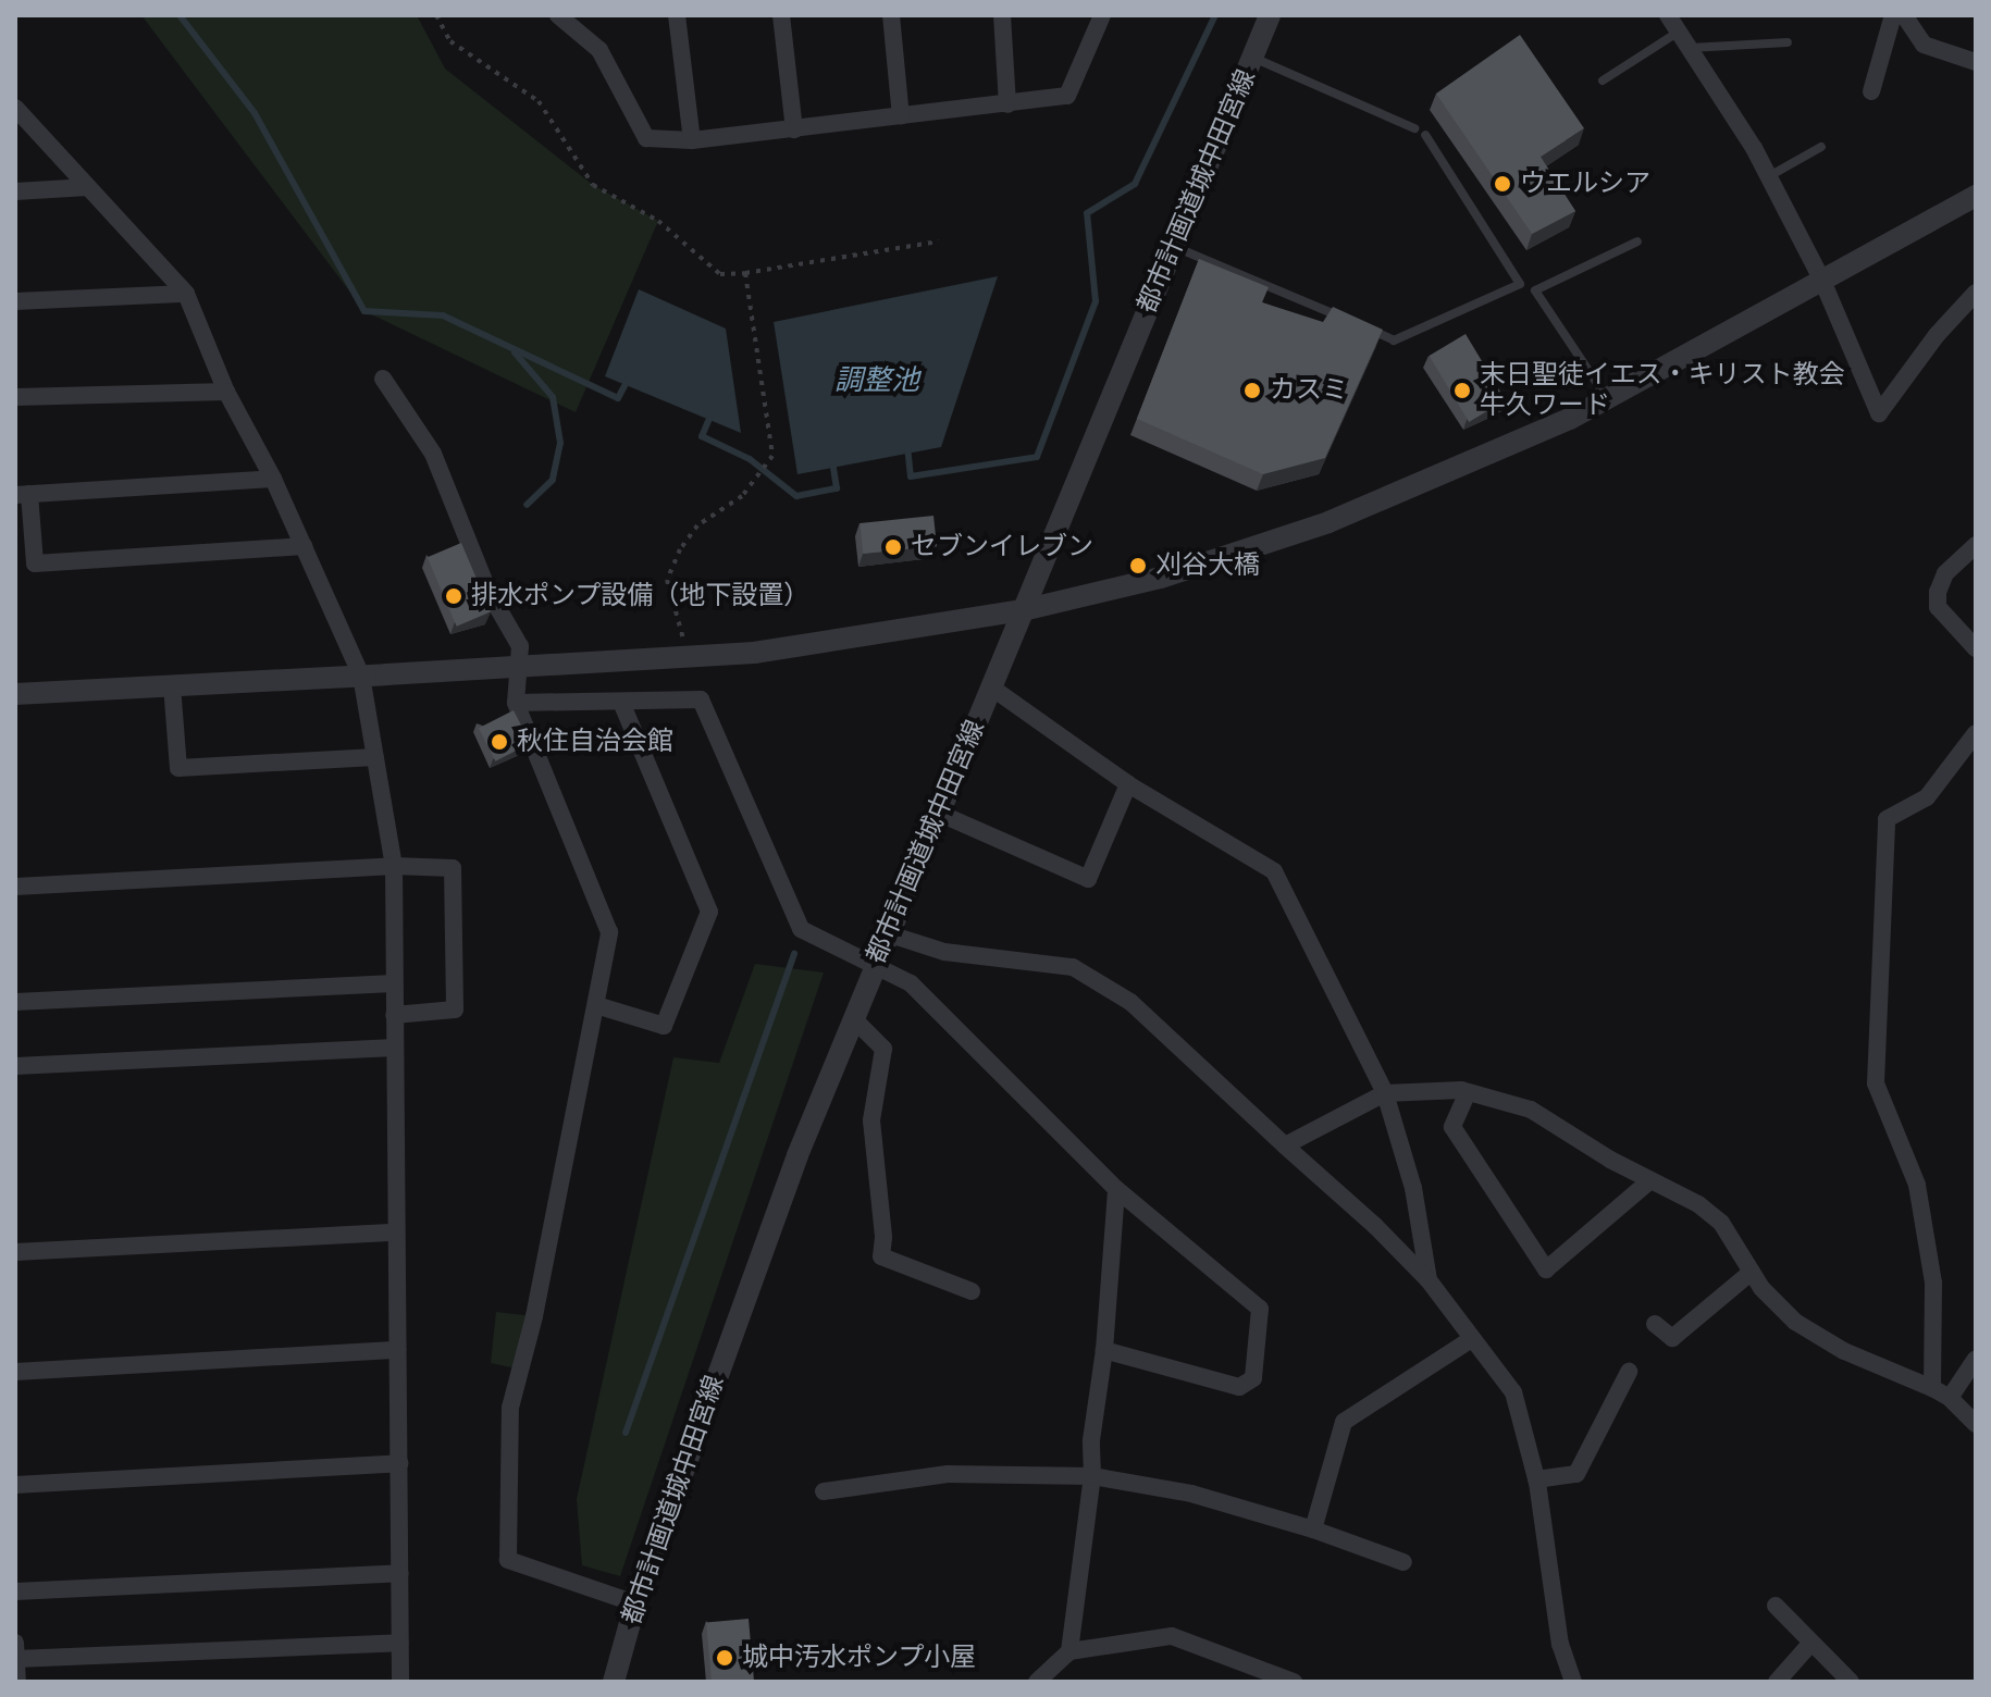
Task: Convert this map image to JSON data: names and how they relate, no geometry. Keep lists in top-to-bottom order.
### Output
{
  "streets": {
    "street": ["都市計画道城中田宮線"]
  },
  "water": ["調整池"],
  "places": [
    "ウエルシア",
    "カスミ",
    "末日聖徒イエス・キリスト教会 牛久ワード",
    "セブンイレブン",
    "刈谷大橋",
    "排水ポンプ設備（地下設置）",
    "秋住自治会館",
    "城中汚水ポンプ小屋"
  ]
}
